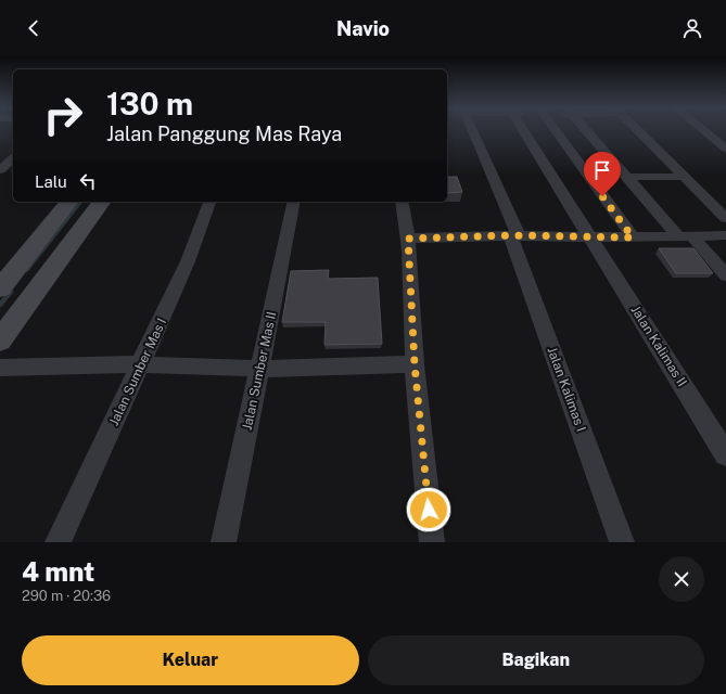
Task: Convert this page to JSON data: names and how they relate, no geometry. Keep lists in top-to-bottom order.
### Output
{
  "streets": {
    "street": [
      "Jalan Kalimas II",
      "Jalan Sumber Mas II",
      "Jalan Sumber Mas I",
      "Jalan Kalimas I"
    ]
  },
  "page": {
    "header": "Navio",
    "turn": ["130 m", "Jalan Panggung Mas Raya"],
    "then": "Lalu",
    "heading": ["4 mnt", "290 m · 20:36"],
    "buttons": ["Keluar", "Bagikan"]
  }
}
